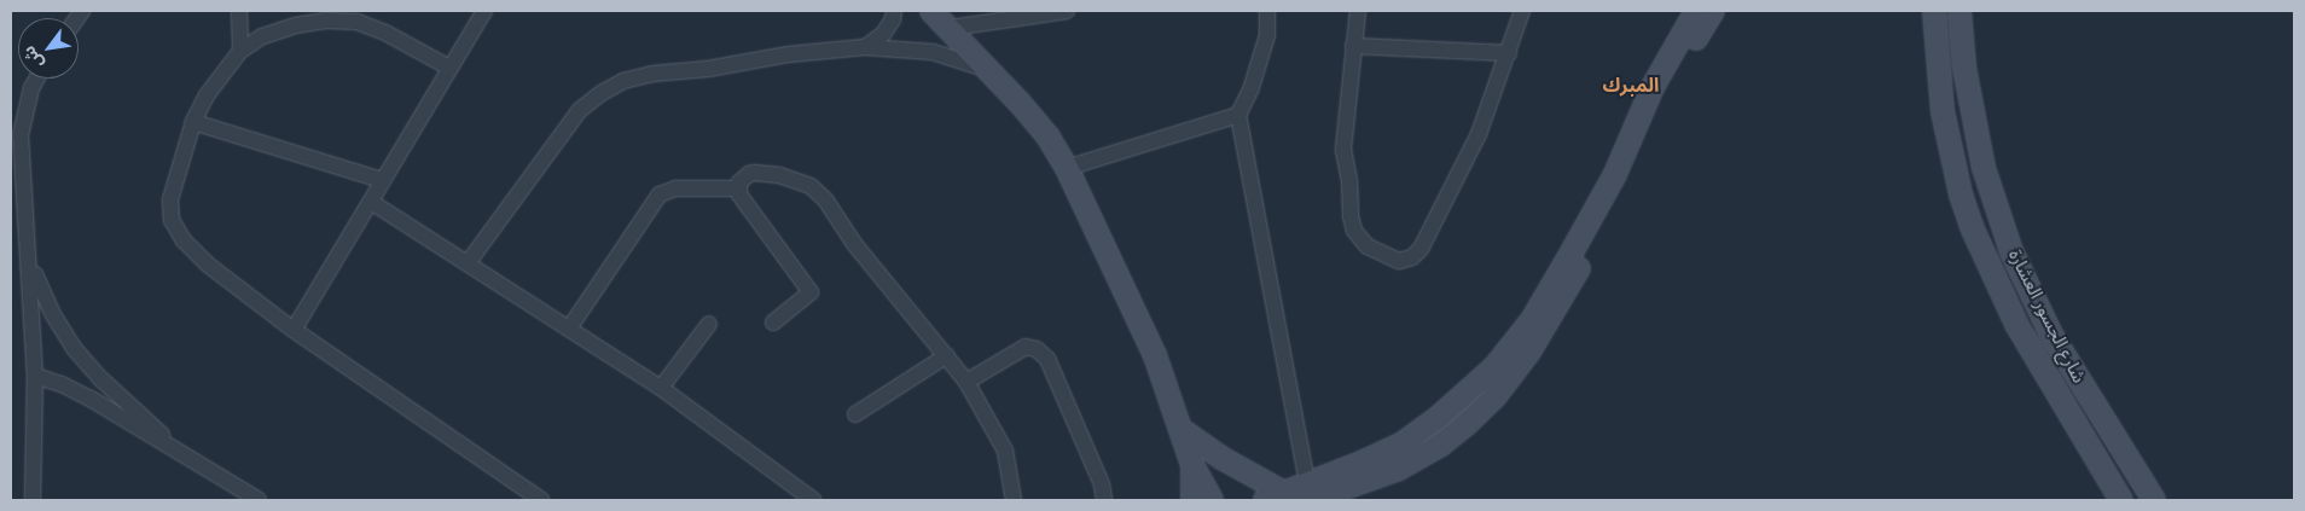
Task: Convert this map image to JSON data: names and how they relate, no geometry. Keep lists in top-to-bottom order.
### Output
{
  "streets": {
    "street": ["شارع الجسور العشارة"]
  },
  "districts": ["المبرك"],
  "north": "bottom left"
}
